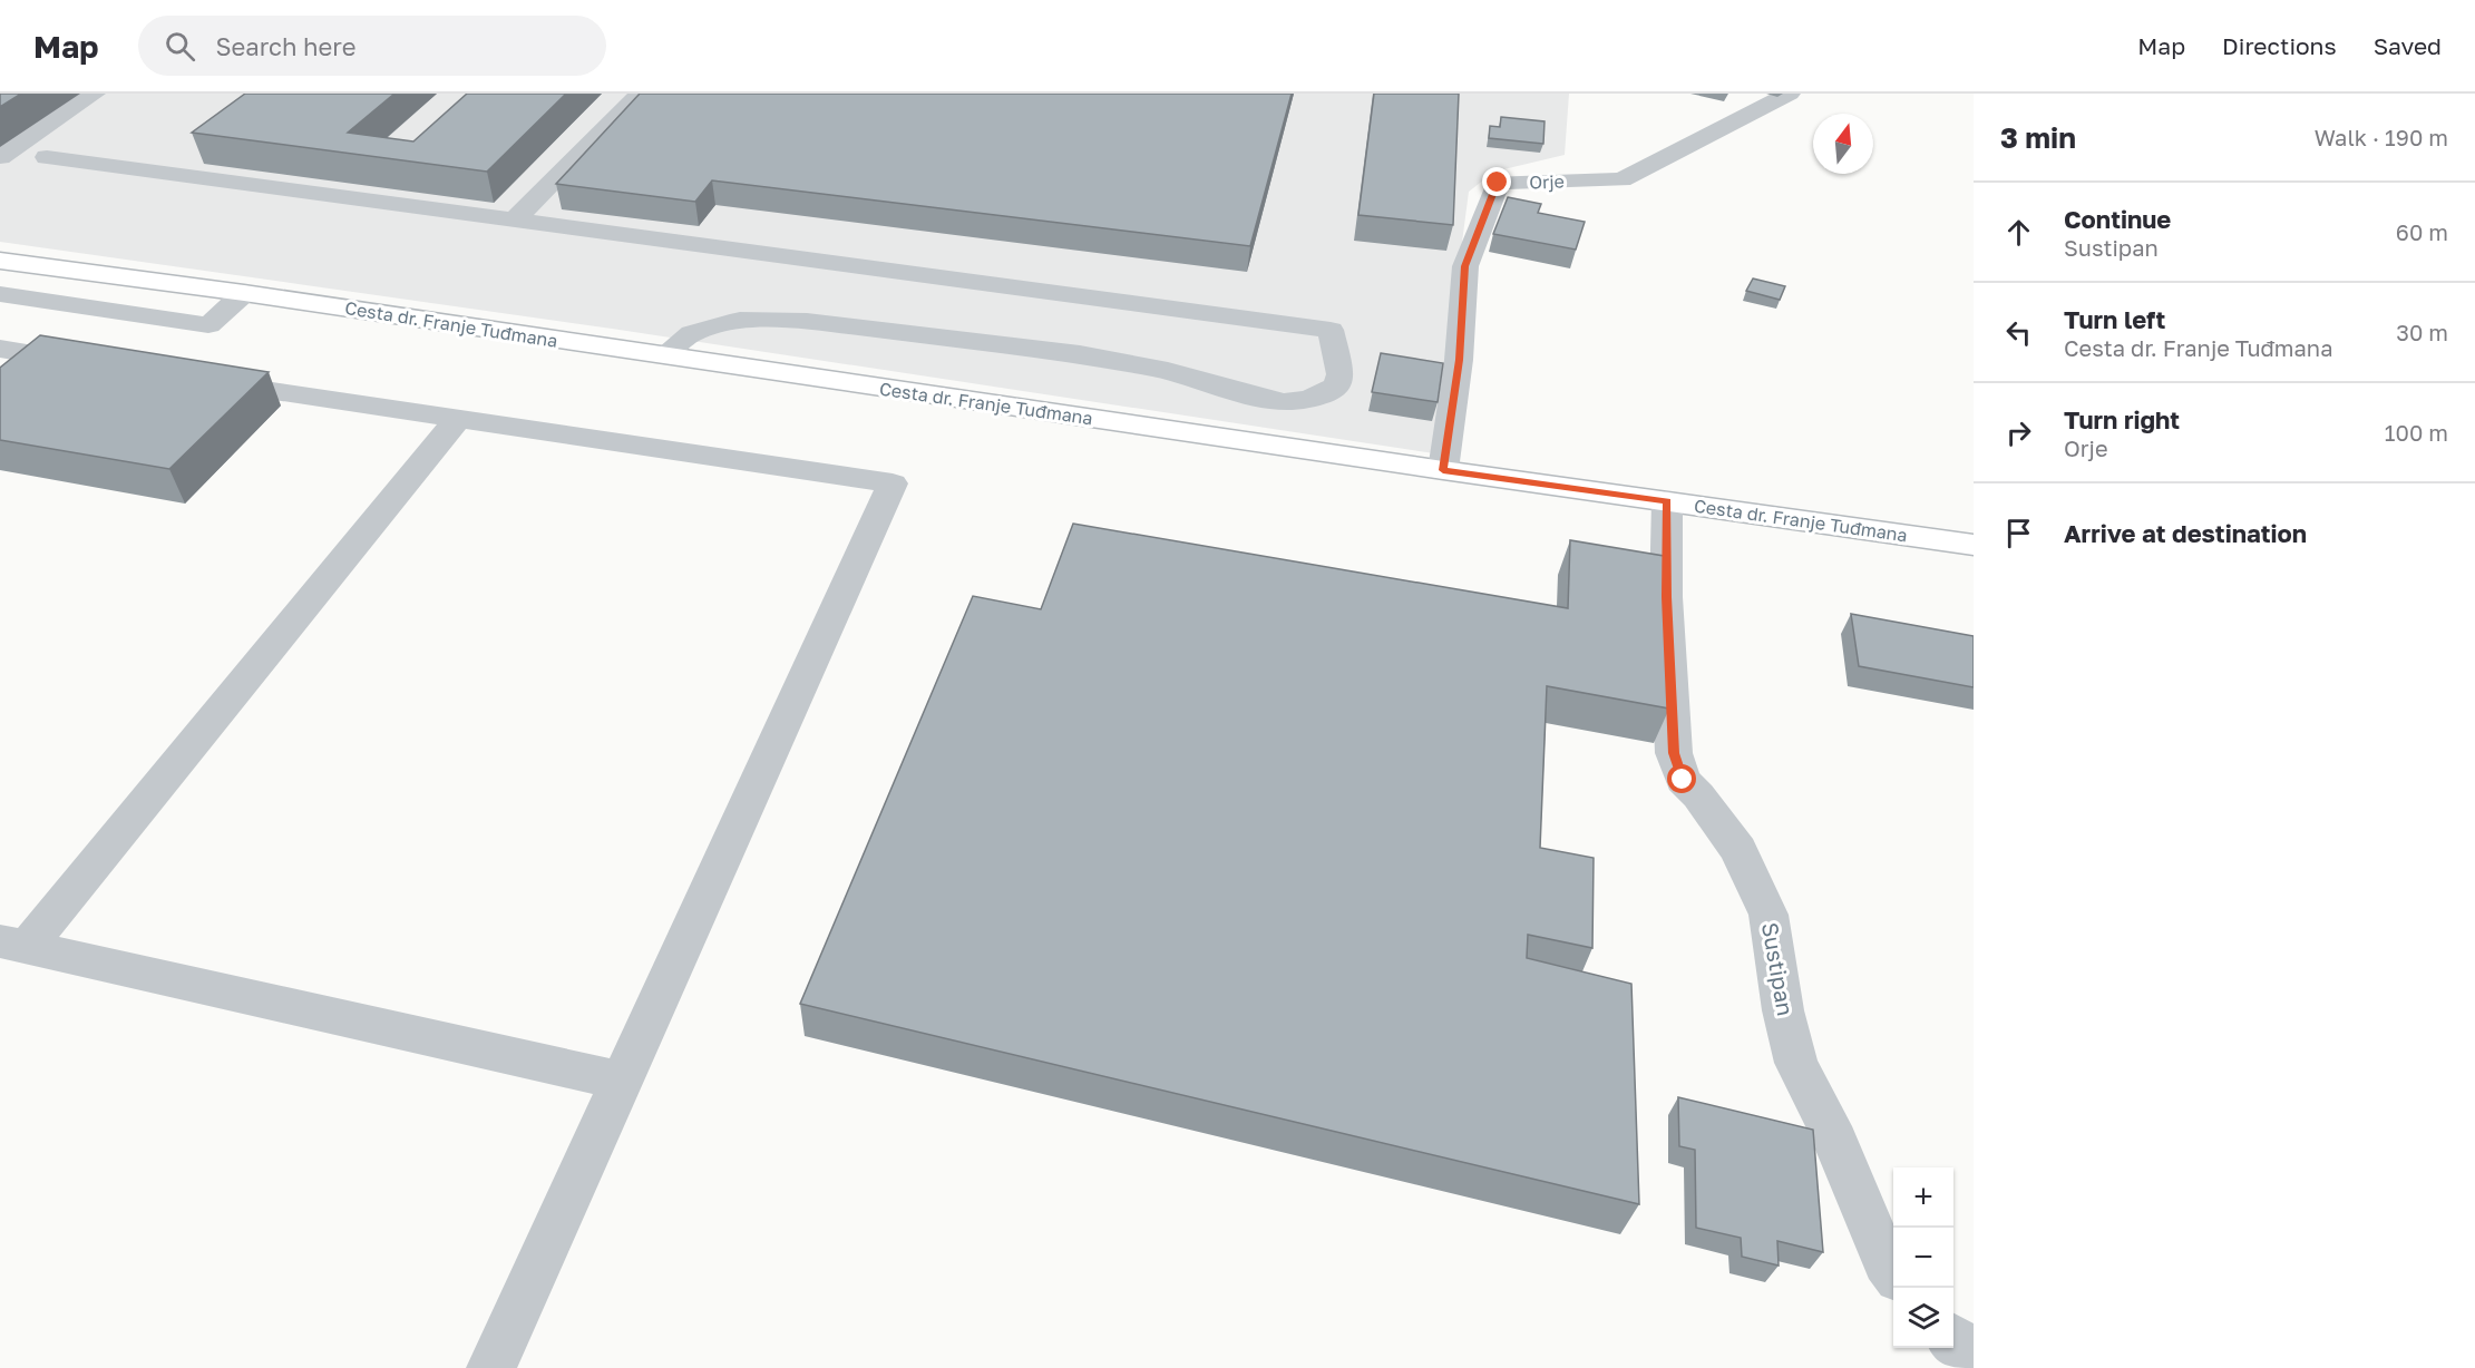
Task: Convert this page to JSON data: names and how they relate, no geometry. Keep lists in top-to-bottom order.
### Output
{
  "streets": {
    "main road": ["Cesta dr. Franje Tuđmana"],
    "street": ["Orje", "Sustipan"]
  },
  "crossings": [
    ["Orje", "Cesta dr. Franje Tuđmana"],
    ["Cesta dr. Franje Tuđmana", "Sustipan"]
  ],
  "north": "top",
  "page": {
    "header": "Map",
    "search": "Search here",
    "nav": ["Map", "Directions", "Saved"],
    "heading": ["3 min", "Walk · 190 m"],
    "list": [
      ["Continue", "Sustipan", "60 m"],
      ["Turn left", "Cesta dr. Franje Tuđmana", "30 m"],
      ["Turn right", "Orje", "100 m"],
      "Arrive at destination"
    ],
    "map_buttons": ["+", "−"]
  }
}
